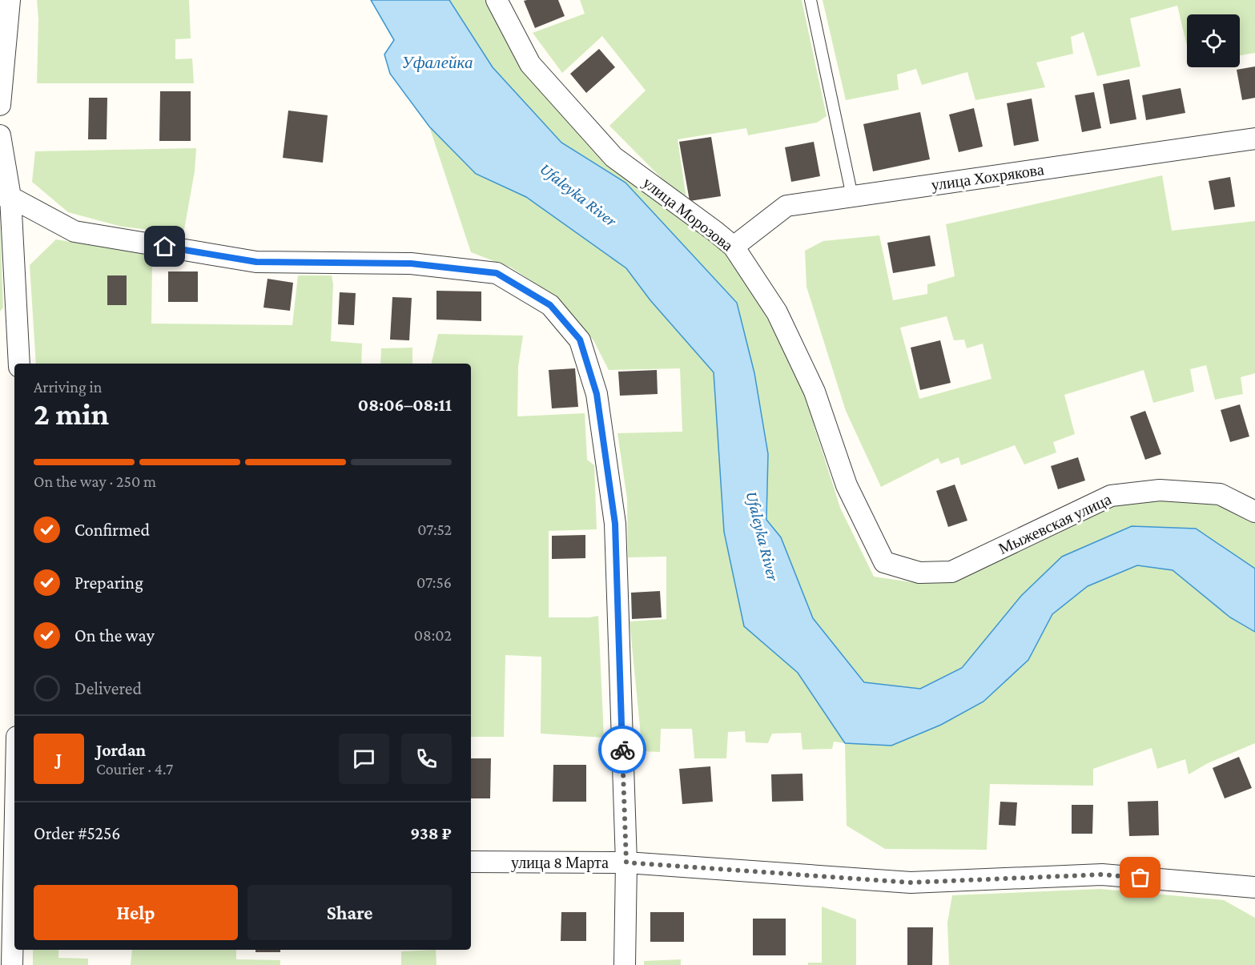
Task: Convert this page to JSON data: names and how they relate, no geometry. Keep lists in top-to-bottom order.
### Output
{
  "streets": {
    "street": [
      "улица Хохрякова",
      "улица Морозова",
      "Мыжевская улица",
      "улица 8 Марта"
    ]
  },
  "crossings": [
    ["улица Хохрякова", "улица Морозова"],
    ["улица Морозова", "Мыжевская улица"]
  ],
  "water": ["Уфалейка", "Ufaleyka River"],
  "page": {
    "heading": ["2 min", "Arriving in", "08:06–08:11"],
    "panel": [
      "Jordan",
      "Courier · 4.7",
      "Order #5256",
      "938 ₽"
    ],
    "bar": "On the way · 250 m",
    "list": [
      ["Confirmed", "07:52"],
      ["Preparing", "07:56"],
      ["On the way", "08:02"],
      "Delivered"
    ],
    "round": "J",
    "buttons": ["Help", "Share"]
  }
}
